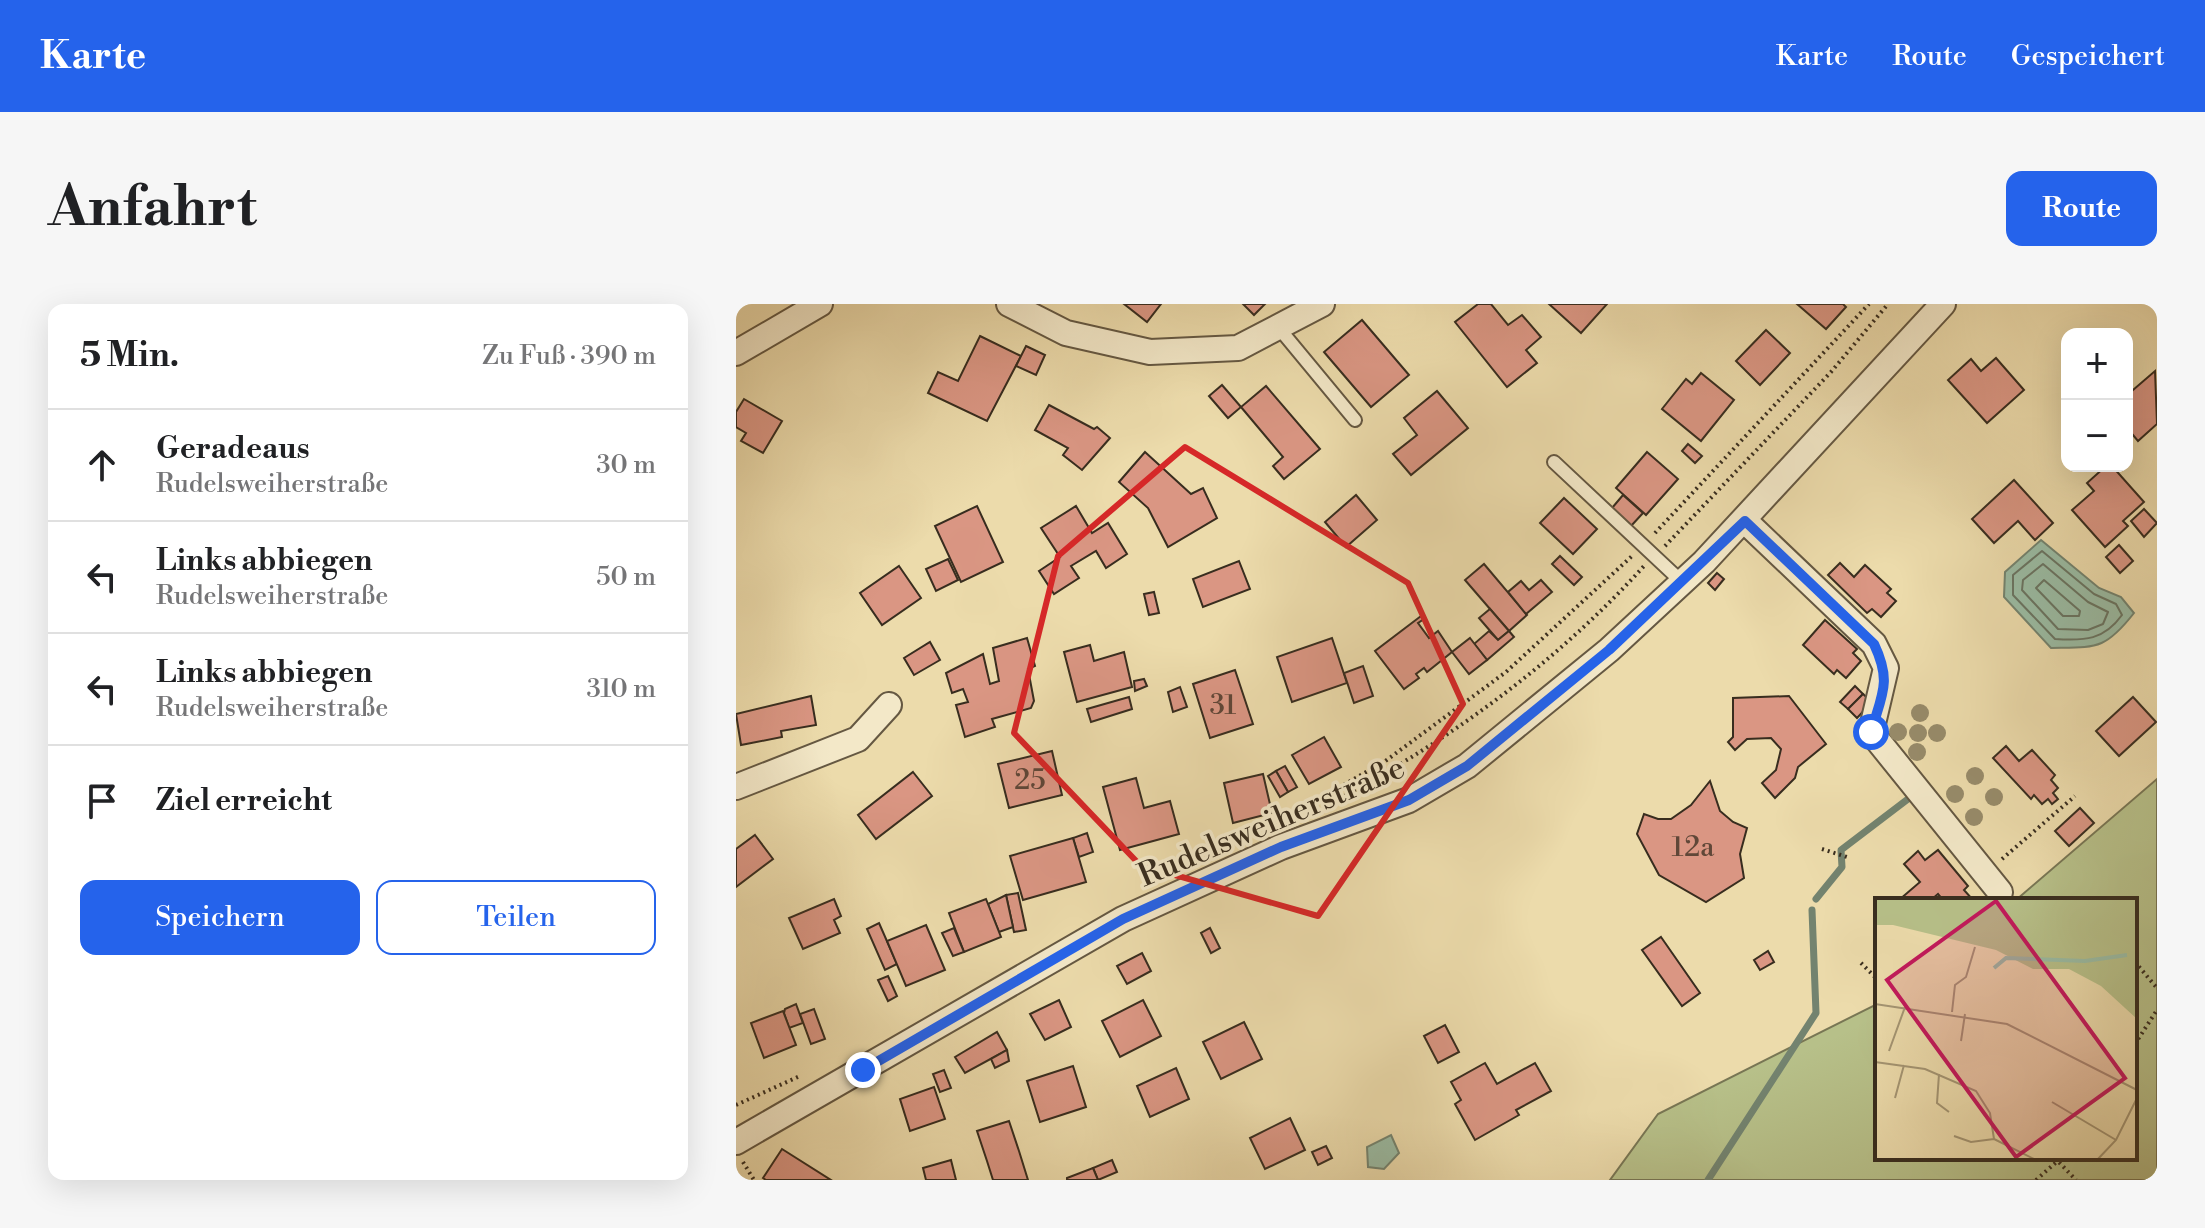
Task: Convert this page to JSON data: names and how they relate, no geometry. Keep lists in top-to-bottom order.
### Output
{
  "streets": {
    "street": ["Rudelsweiherstraße"]
  },
  "house_numbers": ["31", "25", "12a"],
  "page": {
    "header": "Karte",
    "nav": ["Karte", "Route", "Gespeichert"],
    "buttons": [
      "Route",
      ["Speichern", "Teilen"]
    ],
    "title": "Anfahrt",
    "heading": ["5 Min.", "Zu Fuß · 390 m"],
    "map_buttons": ["+", "−"],
    "list": [
      ["Geradeaus", "Rudelsweiherstraße", "30 m"],
      ["Links abbiegen", "Rudelsweiherstraße", "50 m"],
      ["Links abbiegen", "Rudelsweiherstraße", "310 m"],
      "Ziel erreicht"
    ]
  }
}
